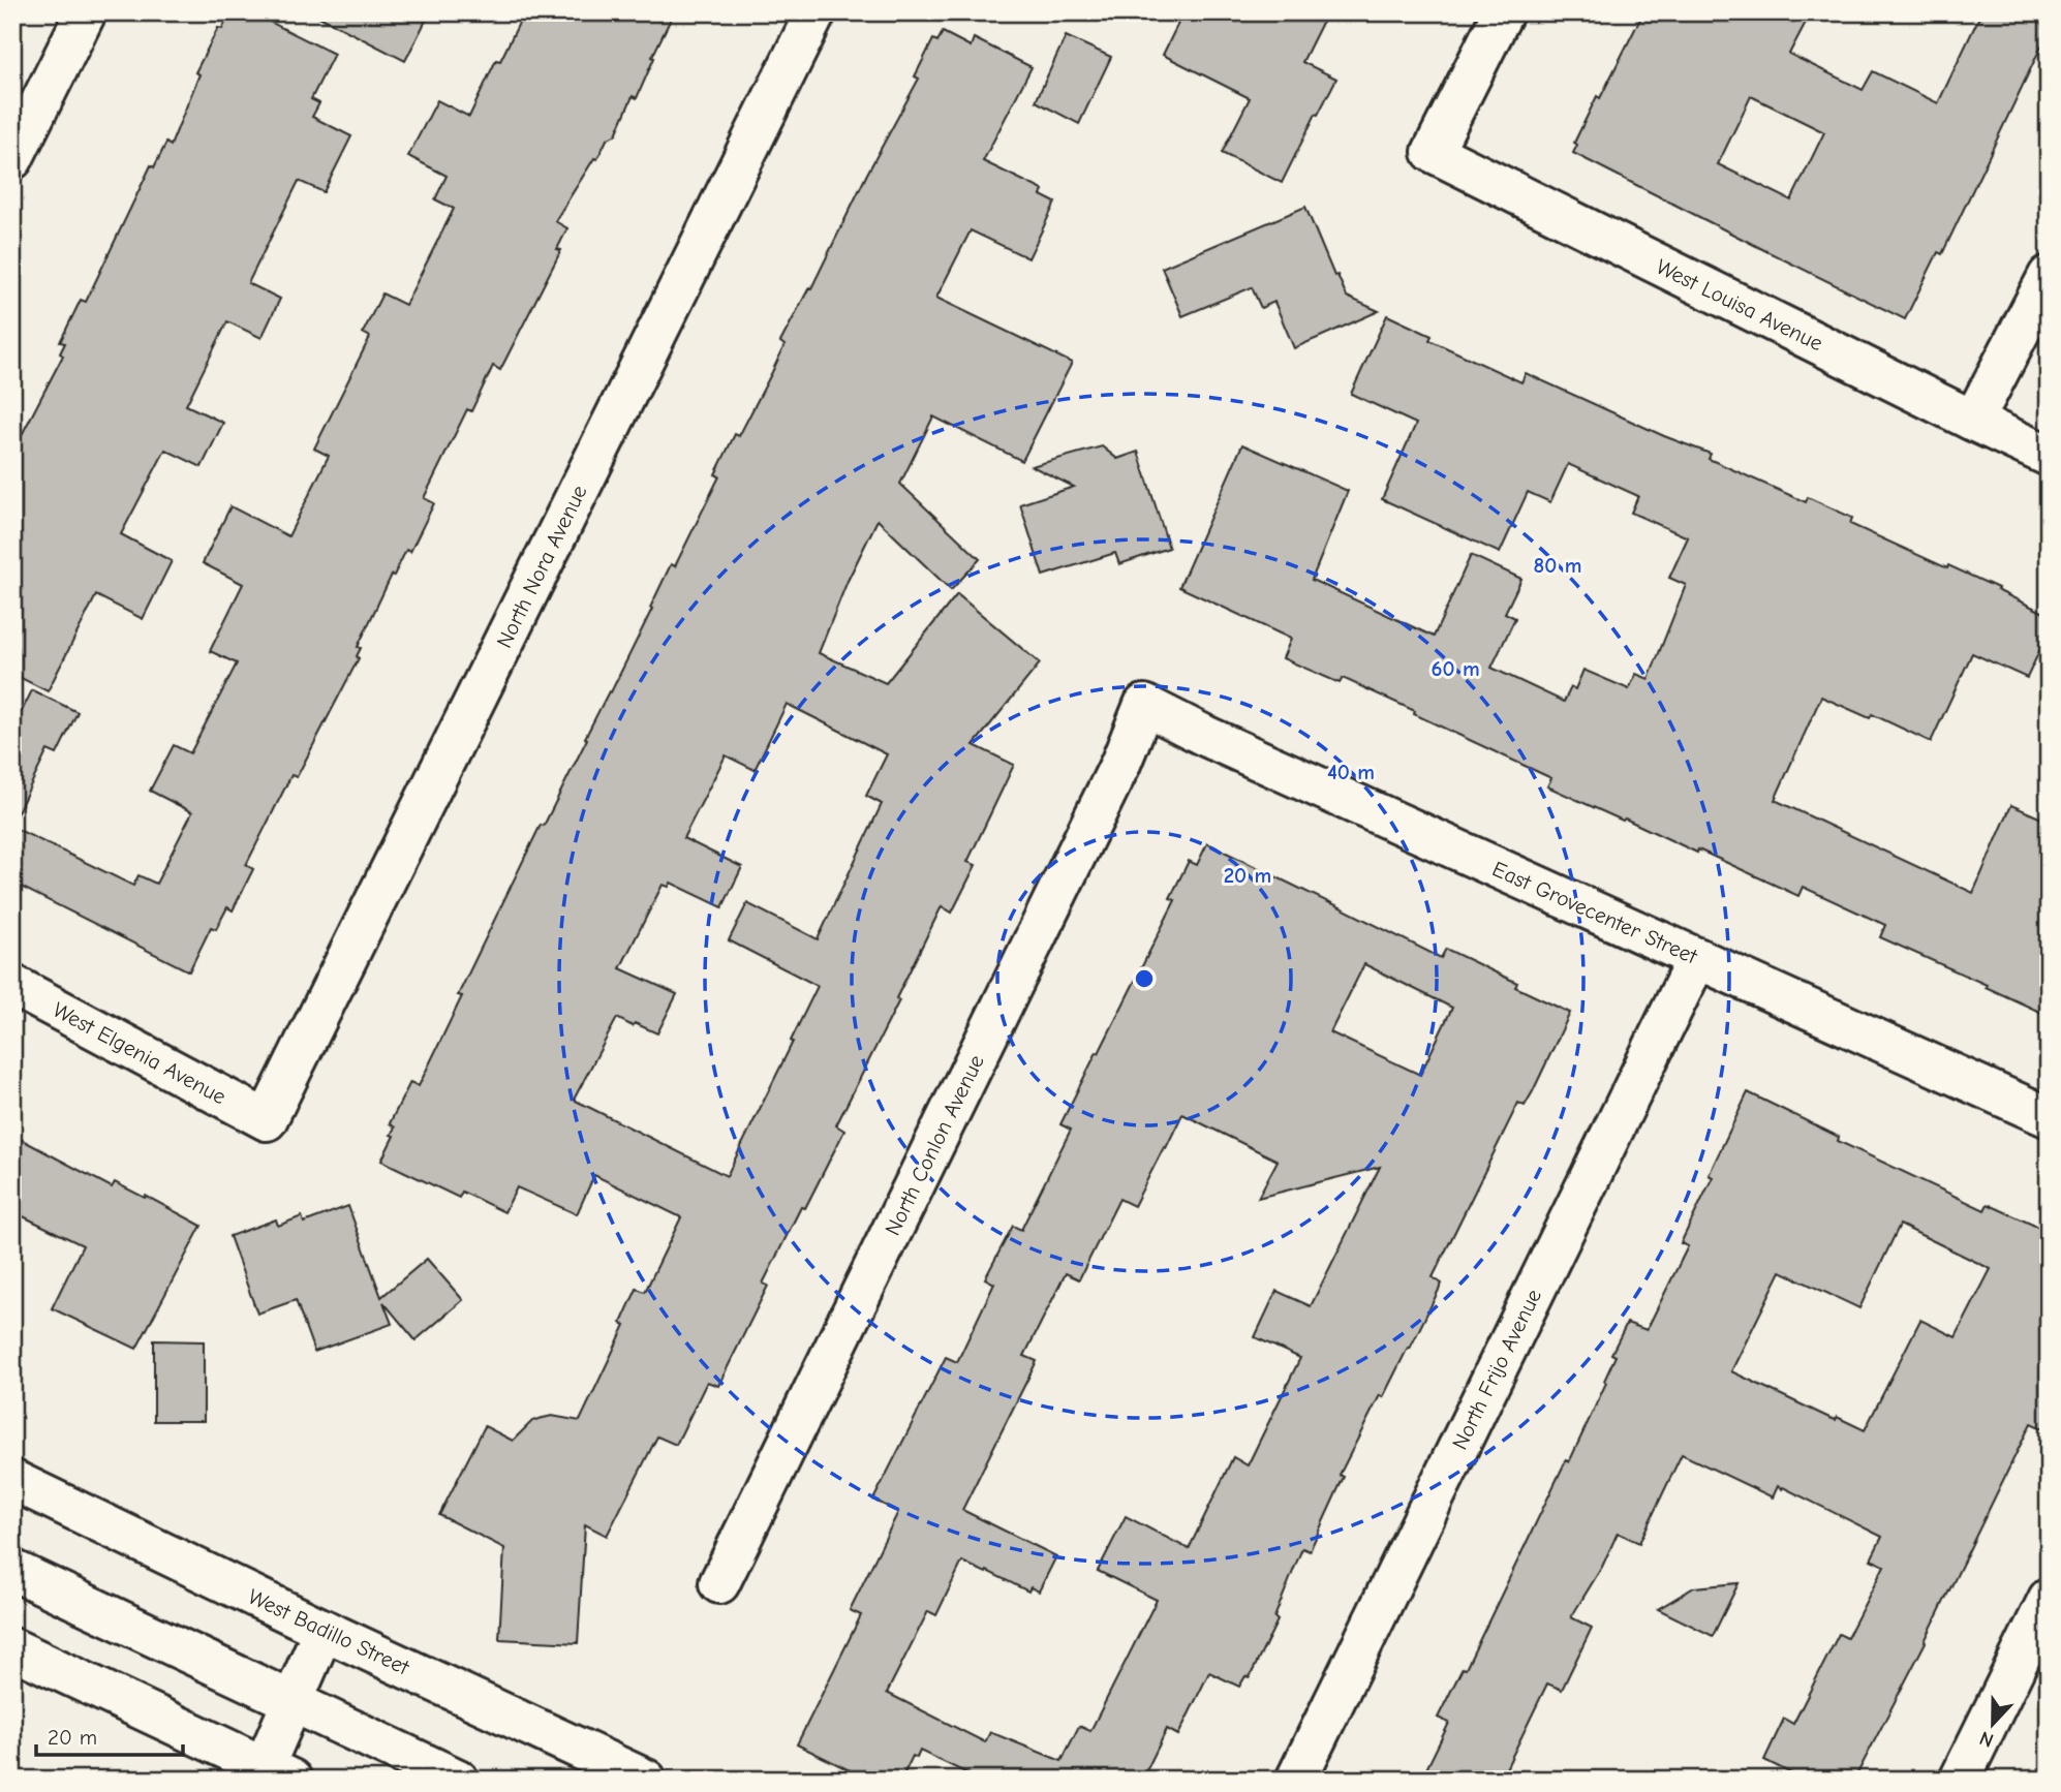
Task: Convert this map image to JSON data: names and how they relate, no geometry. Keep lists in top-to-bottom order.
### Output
{
  "streets": {
    "street": [
      "West Louisa Avenue",
      "North Nora Avenue",
      "East Grovecenter Street",
      "West Elgenia Avenue",
      "North Conlon Avenue",
      "North Frijo Avenue",
      "West Badillo Street"
    ]
  },
  "crossings": [
    ["North Nora Avenue", "West Elgenia Avenue"],
    ["East Grovecenter Street", "North Conlon Avenue"],
    ["East Grovecenter Street", "North Frijo Avenue"]
  ],
  "scale_bar": "20 m",
  "north": "bottom",
  "rings": [
    "80 m",
    "60 m",
    "40 m",
    "20 m"
  ]
}
